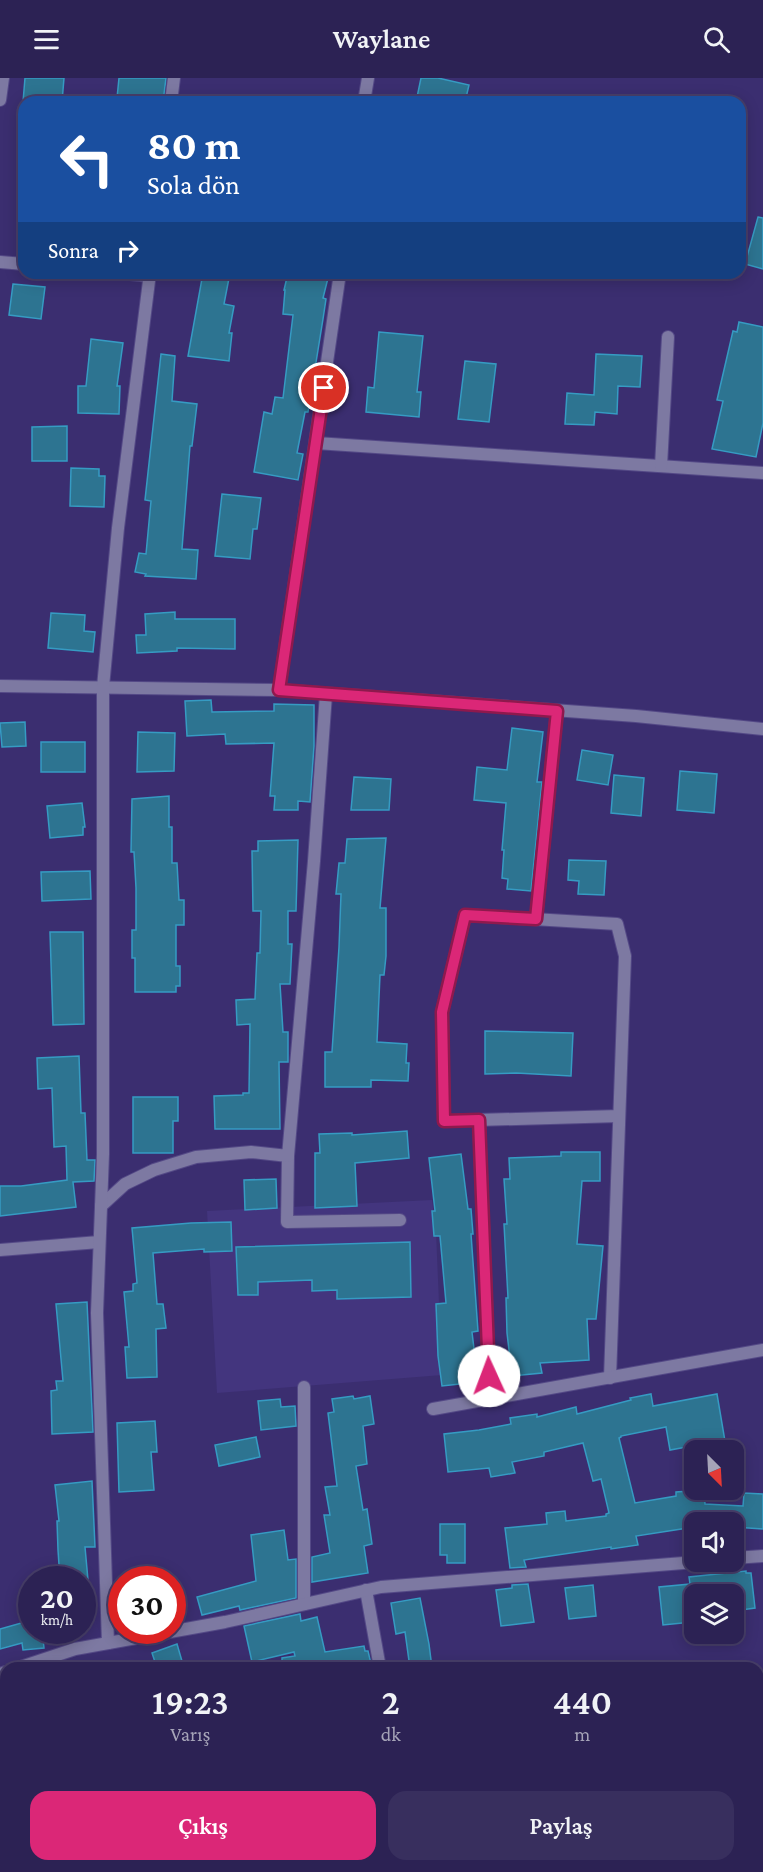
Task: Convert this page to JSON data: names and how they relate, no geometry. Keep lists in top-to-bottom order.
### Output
{
  "north": "bottom right",
  "page": {
    "header": "Waylane",
    "turn": ["80 m", "Sola dön"],
    "then": "Sonra",
    "speed": "20 km/h",
    "limit": "30",
    "eta": [
      "19:23",
      "Varış",
      "2",
      "dk",
      "440",
      "m"
    ],
    "buttons": ["Çıkış", "Paylaş"]
  }
}
